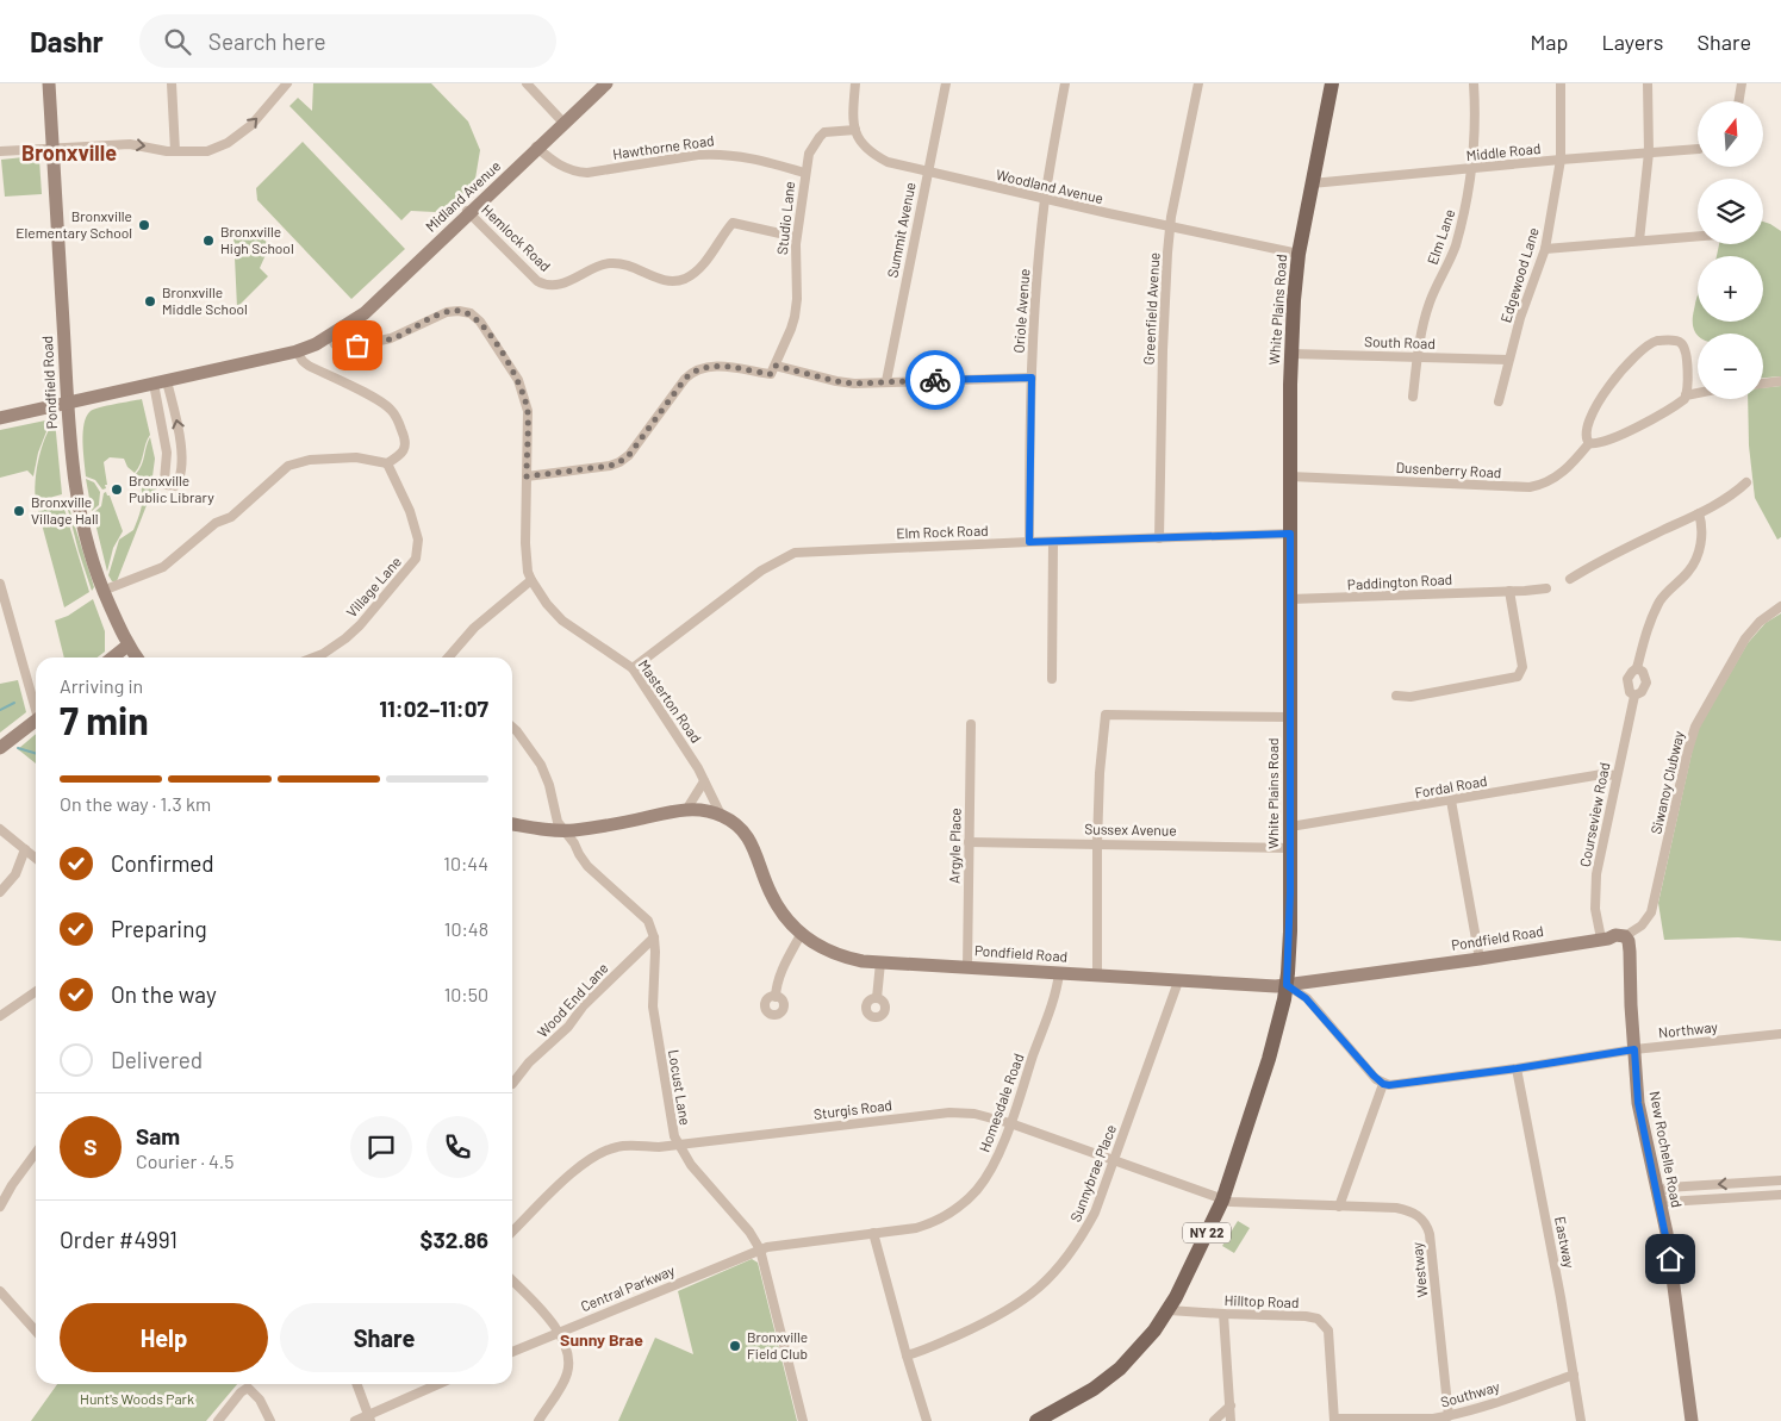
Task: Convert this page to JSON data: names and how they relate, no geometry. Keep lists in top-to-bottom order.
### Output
{
  "streets": {
    "main road": ["White Plains Road", "NY 22"],
    "street": [
      "Hawthorne Road",
      "Middle Road",
      "Woodland Avenue",
      "Midland Avenue",
      "Studio Lane",
      "Summit Avenue",
      "Elm Lane",
      "Hemlock Road",
      "Edgewood Lane",
      "Greenfield Avenue",
      "Oriole Avenue",
      "South Road",
      "Pondfield Road",
      "Dusenberry Road",
      "Elm Rock Road",
      "Paddington Road",
      "Village Lane",
      "Masterton Road",
      "Siwanoy Clubway",
      "Fordal Road",
      "Courseview Road",
      "Sussex Avenue",
      "Argyle Place",
      "Wood End Lane",
      "Northway",
      "Locust Lane",
      "Homesdale Road",
      "Sturgis Road",
      "New Rochelle Road",
      "Sunnybrae Place",
      "Eastway",
      "Westway",
      "Central Parkway",
      "Hilltop Road",
      "Southway"
    ]
  },
  "crossings": [
    ["Hawthorne Road", "Midland Avenue"],
    ["Hawthorne Road", "Studio Lane"],
    ["Middle Road", "Elm Lane"],
    ["Middle Road", "Edgewood Lane"],
    ["Middle Road", "White Plains Road"],
    ["Woodland Avenue", "Studio Lane"],
    ["Woodland Avenue", "Summit Avenue"],
    ["Woodland Avenue", "Greenfield Avenue"],
    ["Woodland Avenue", "White Plains Road"],
    ["Woodland Avenue", "Oriole Avenue"],
    ["Midland Avenue", "Hemlock Road"],
    ["Midland Avenue", "Pondfield Road"],
    ["Midland Avenue", "Masterton Road"],
    ["Studio Lane", "Hemlock Road"],
    ["Elm Lane", "South Road"],
    ["Edgewood Lane", "South Road"],
    ["Greenfield Avenue", "Elm Rock Road"],
    ["White Plains Road", "South Road"],
    ["White Plains Road", "Pondfield Road"],
    ["White Plains Road", "Dusenberry Road"],
    ["White Plains Road", "Elm Rock Road"],
    ["White Plains Road", "Paddington Road"],
    ["White Plains Road", "Fordal Road"],
    ["White Plains Road", "Sussex Avenue"],
    ["White Plains Road", "Sturgis Road"],
    ["White Plains Road", "Westway"],
    ["White Plains Road", "Hilltop Road"],
    ["Oriole Avenue", "Elm Rock Road"],
    ["Pondfield Road", "Masterton Road"],
    ["Pondfield Road", "Courseview Road"],
    ["Pondfield Road", "Argyle Place"],
    ["Pondfield Road", "Homesdale Road"],
    ["Pondfield Road", "New Rochelle Road"],
    ["Pondfield Road", "Sunnybrae Place"],
    ["Elm Rock Road", "Masterton Road"],
    ["Siwanoy Clubway", "New Rochelle Road"],
    ["Fordal Road", "Courseview Road"],
    ["Courseview Road", "New Rochelle Road"],
    ["Sussex Avenue", "Argyle Place"],
    ["Wood End Lane", "Locust Lane"],
    ["Northway", "New Rochelle Road"],
    ["Northway", "Eastway"],
    ["Locust Lane", "Homesdale Road"],
    ["Locust Lane", "Sturgis Road"],
    ["Locust Lane", "Central Parkway"],
    ["Homesdale Road", "Sturgis Road"],
    ["Homesdale Road", "Central Parkway"],
    ["Sturgis Road", "Sunnybrae Place"],
    ["Sturgis Road", "Westway"],
    ["Eastway", "Southway"],
    ["Westway", "Southway"],
    ["Hilltop Road", "Southway"]
  ],
  "districts": ["Bronxville", "Sunny Brae"],
  "parks": ["Hunt's Woods Park"],
  "places": [
    "Bronxville Elementary School",
    "Bronxville High School",
    "Bronxville Middle School",
    "Bronxville Public Library",
    "Bronxville Village Hall",
    "Bronxville Field Club"
  ],
  "north": "top",
  "page": {
    "header": "Dashr",
    "search": "Search here",
    "nav": ["Map", "Layers", "Share"],
    "map_buttons": ["+", "−"],
    "heading": ["7 min", "Arriving in", "11:02–11:07"],
    "panel": [
      "Sam",
      "Courier · 4.5",
      "Order #4991",
      "$32.86"
    ],
    "bar": "On the way · 1.3 km",
    "list": [
      ["Confirmed", "10:44"],
      ["Preparing", "10:48"],
      ["On the way", "10:50"],
      "Delivered"
    ],
    "round": "S",
    "buttons": ["Help", "Share"]
  }
}
